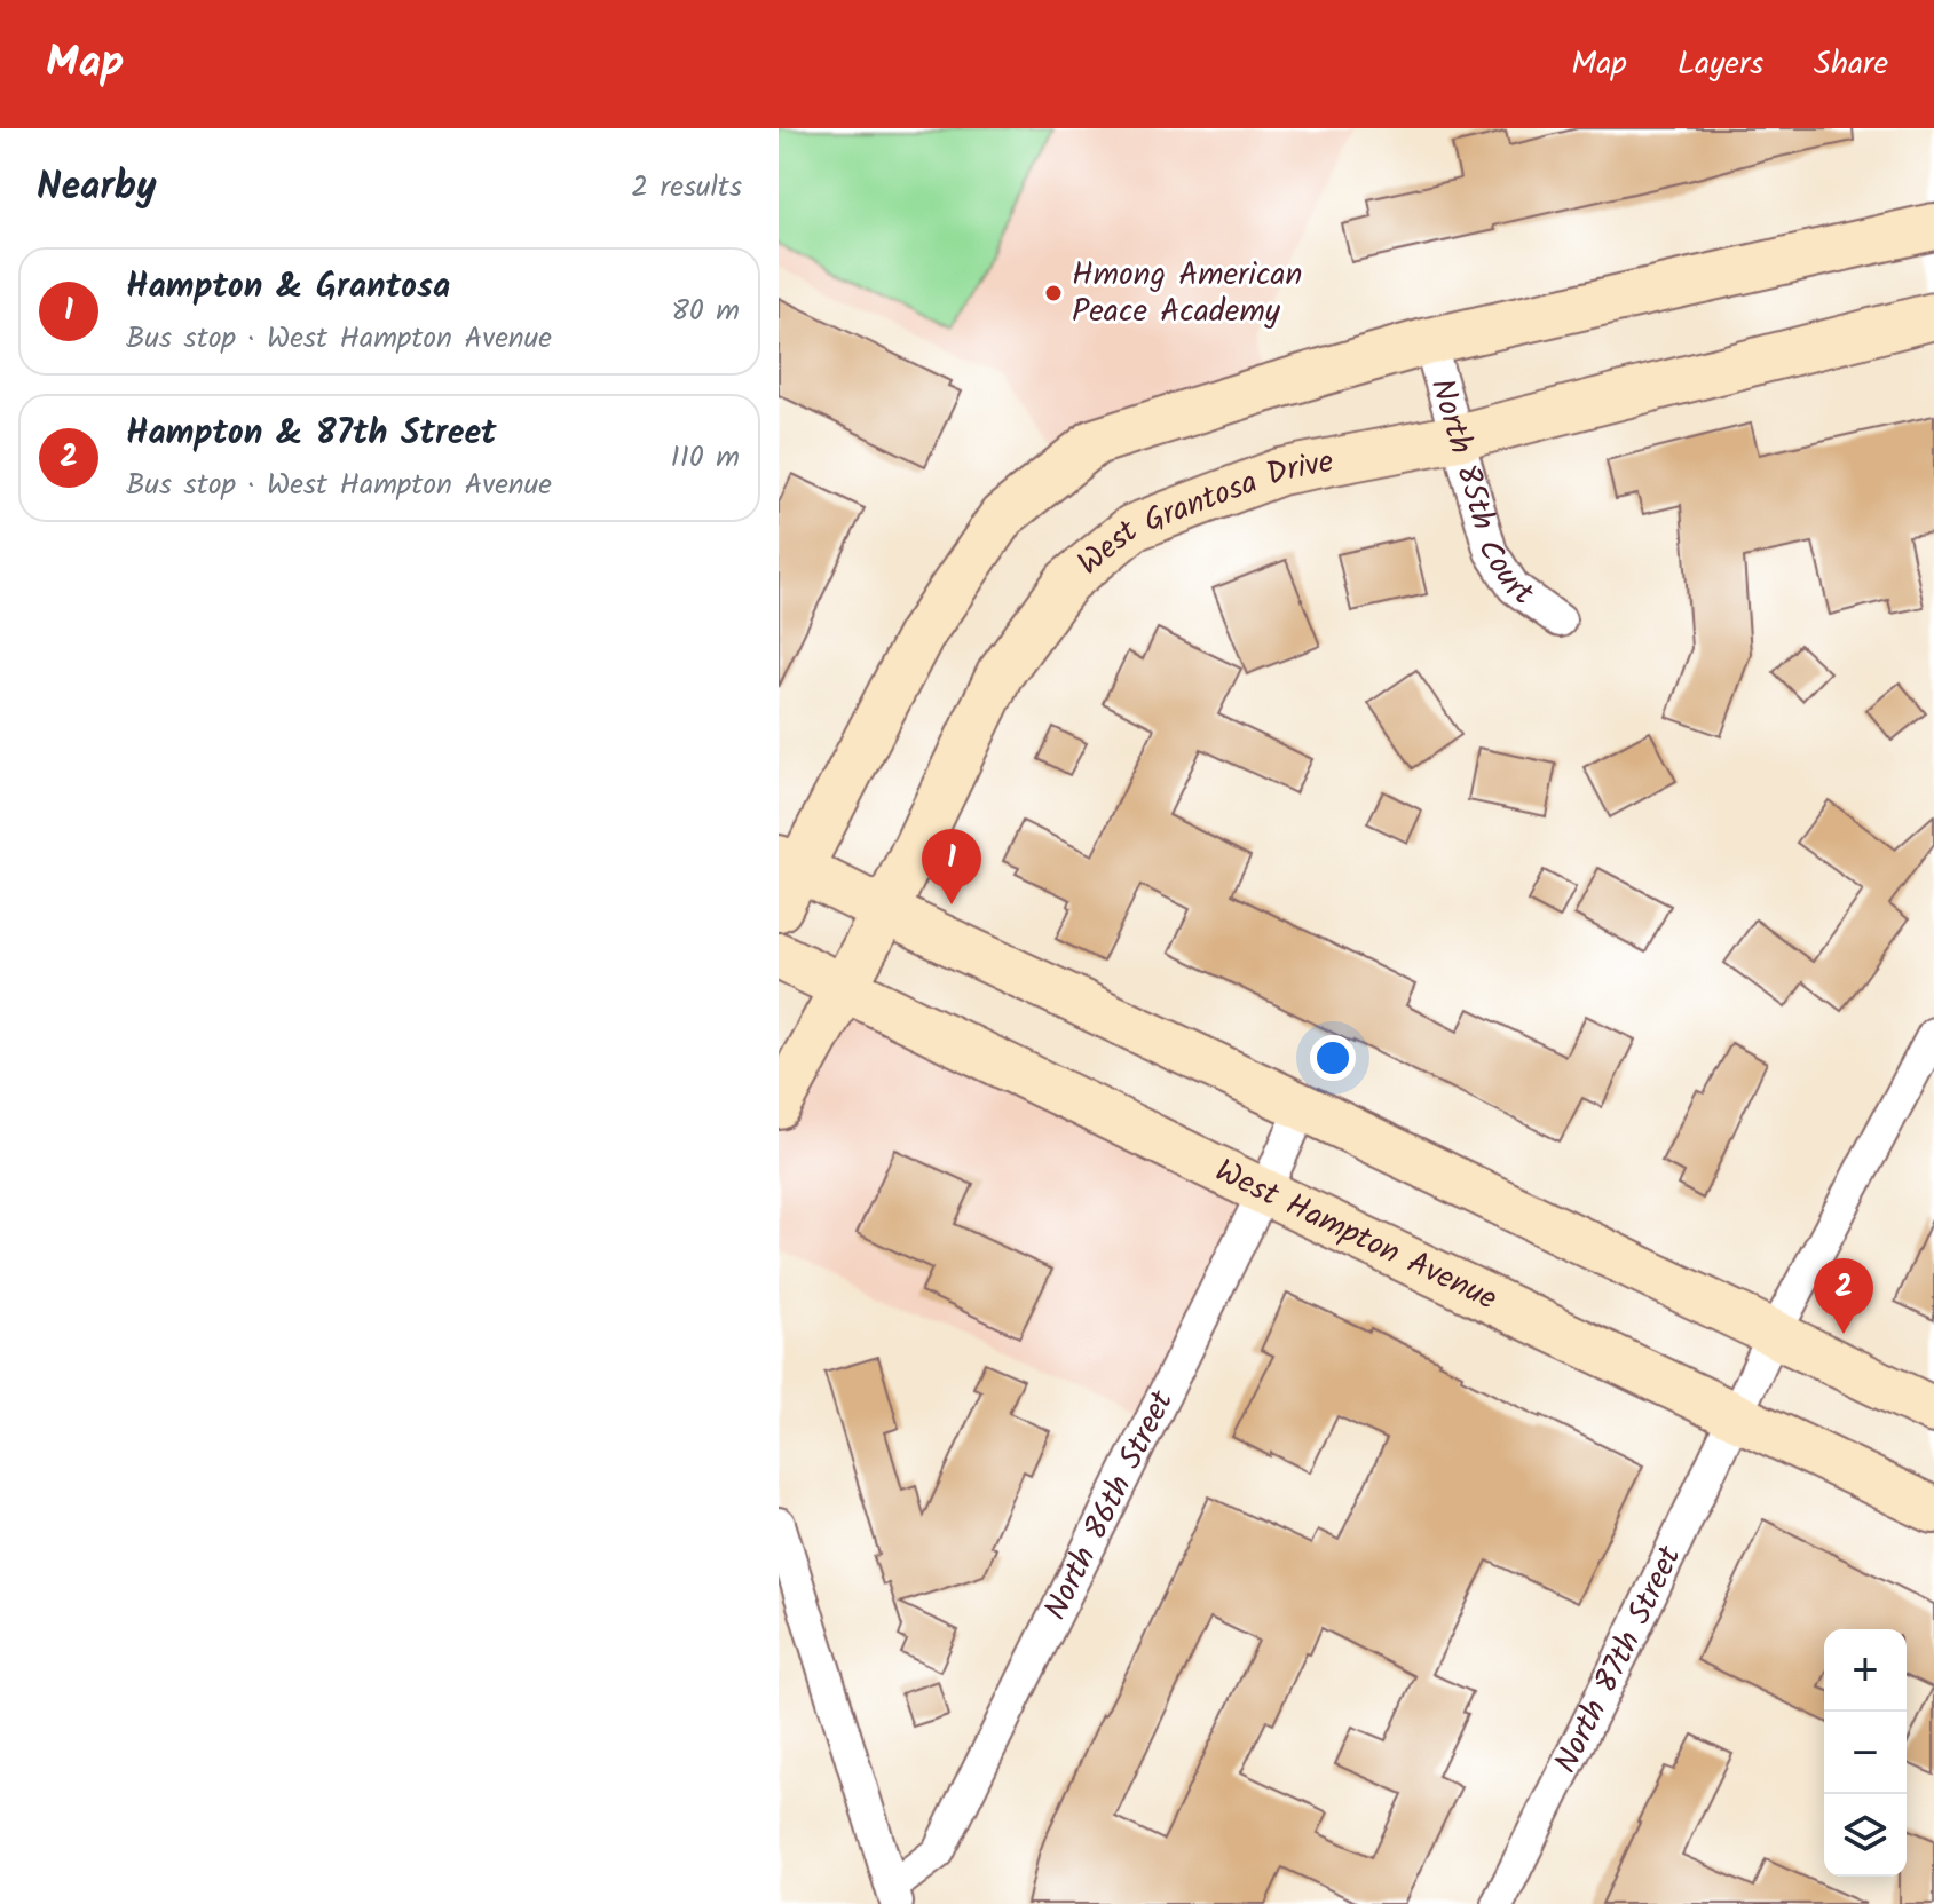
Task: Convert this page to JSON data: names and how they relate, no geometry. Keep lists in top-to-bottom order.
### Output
{
  "streets": {
    "street": [
      "North 85th Court",
      "West Grantosa Drive",
      "West Hampton Avenue",
      "North 86th Street",
      "North 87th Street"
    ]
  },
  "crossings": [
    ["North 85th Court", "West Grantosa Drive"],
    ["West Grantosa Drive", "West Hampton Avenue"],
    ["West Hampton Avenue", "North 86th Street"],
    ["West Hampton Avenue", "North 87th Street"]
  ],
  "places": ["Hmong American Peace Academy"],
  "page": {
    "header": "Map",
    "nav": ["Map", "Layers", "Share"],
    "heading": ["Nearby", "2 results"],
    "list": [
      {
        "mark": "1",
        "name": "Hampton & Grantosa",
        "note": "Bus stop · West Hampton Avenue",
        "value": "80 m"
      },
      {
        "mark": "2",
        "name": "Hampton & 87th Street",
        "note": "Bus stop · West Hampton Avenue",
        "value": "110 m"
      }
    ],
    "pins": ["1", "2"],
    "map_buttons": ["+", "−"]
  }
}
